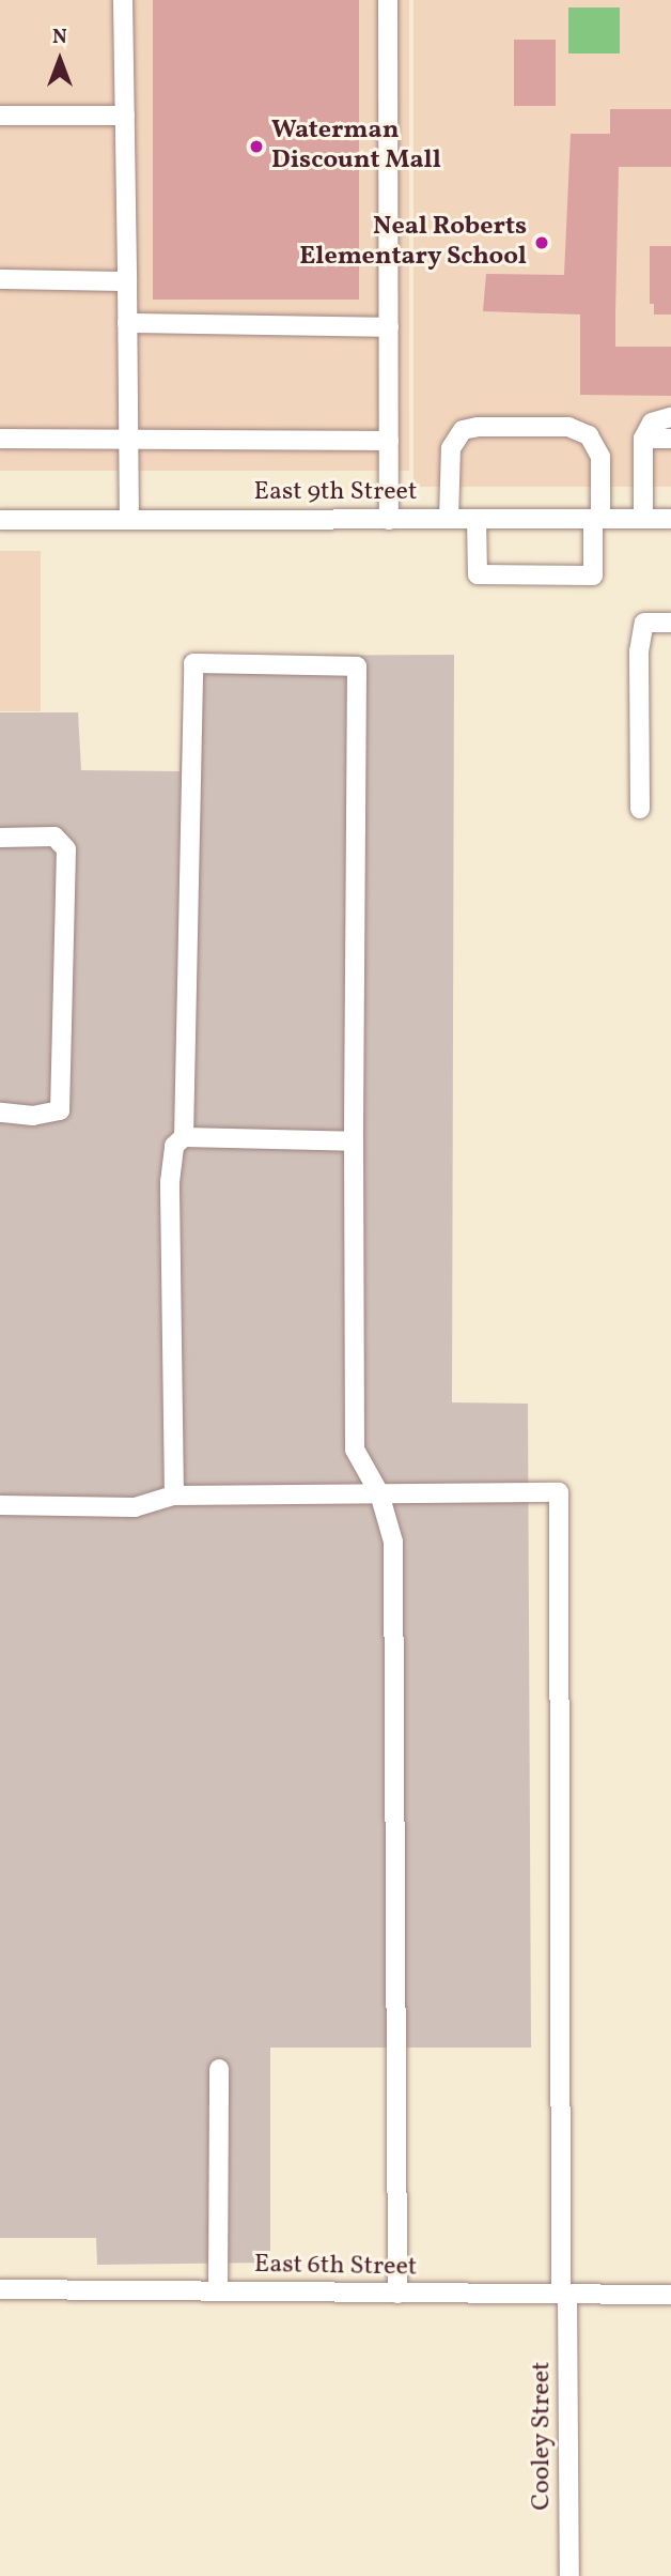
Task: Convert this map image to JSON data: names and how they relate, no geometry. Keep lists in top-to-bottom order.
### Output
{
  "streets": {
    "street": ["East 9th Street", "East 6th Street", "Cooley Street"]
  },
  "crossings": [
    ["East 6th Street", "Cooley Street"]
  ],
  "places": ["Waterman Discount Mall", "Neal Roberts Elementary School"],
  "north": "top"
}
